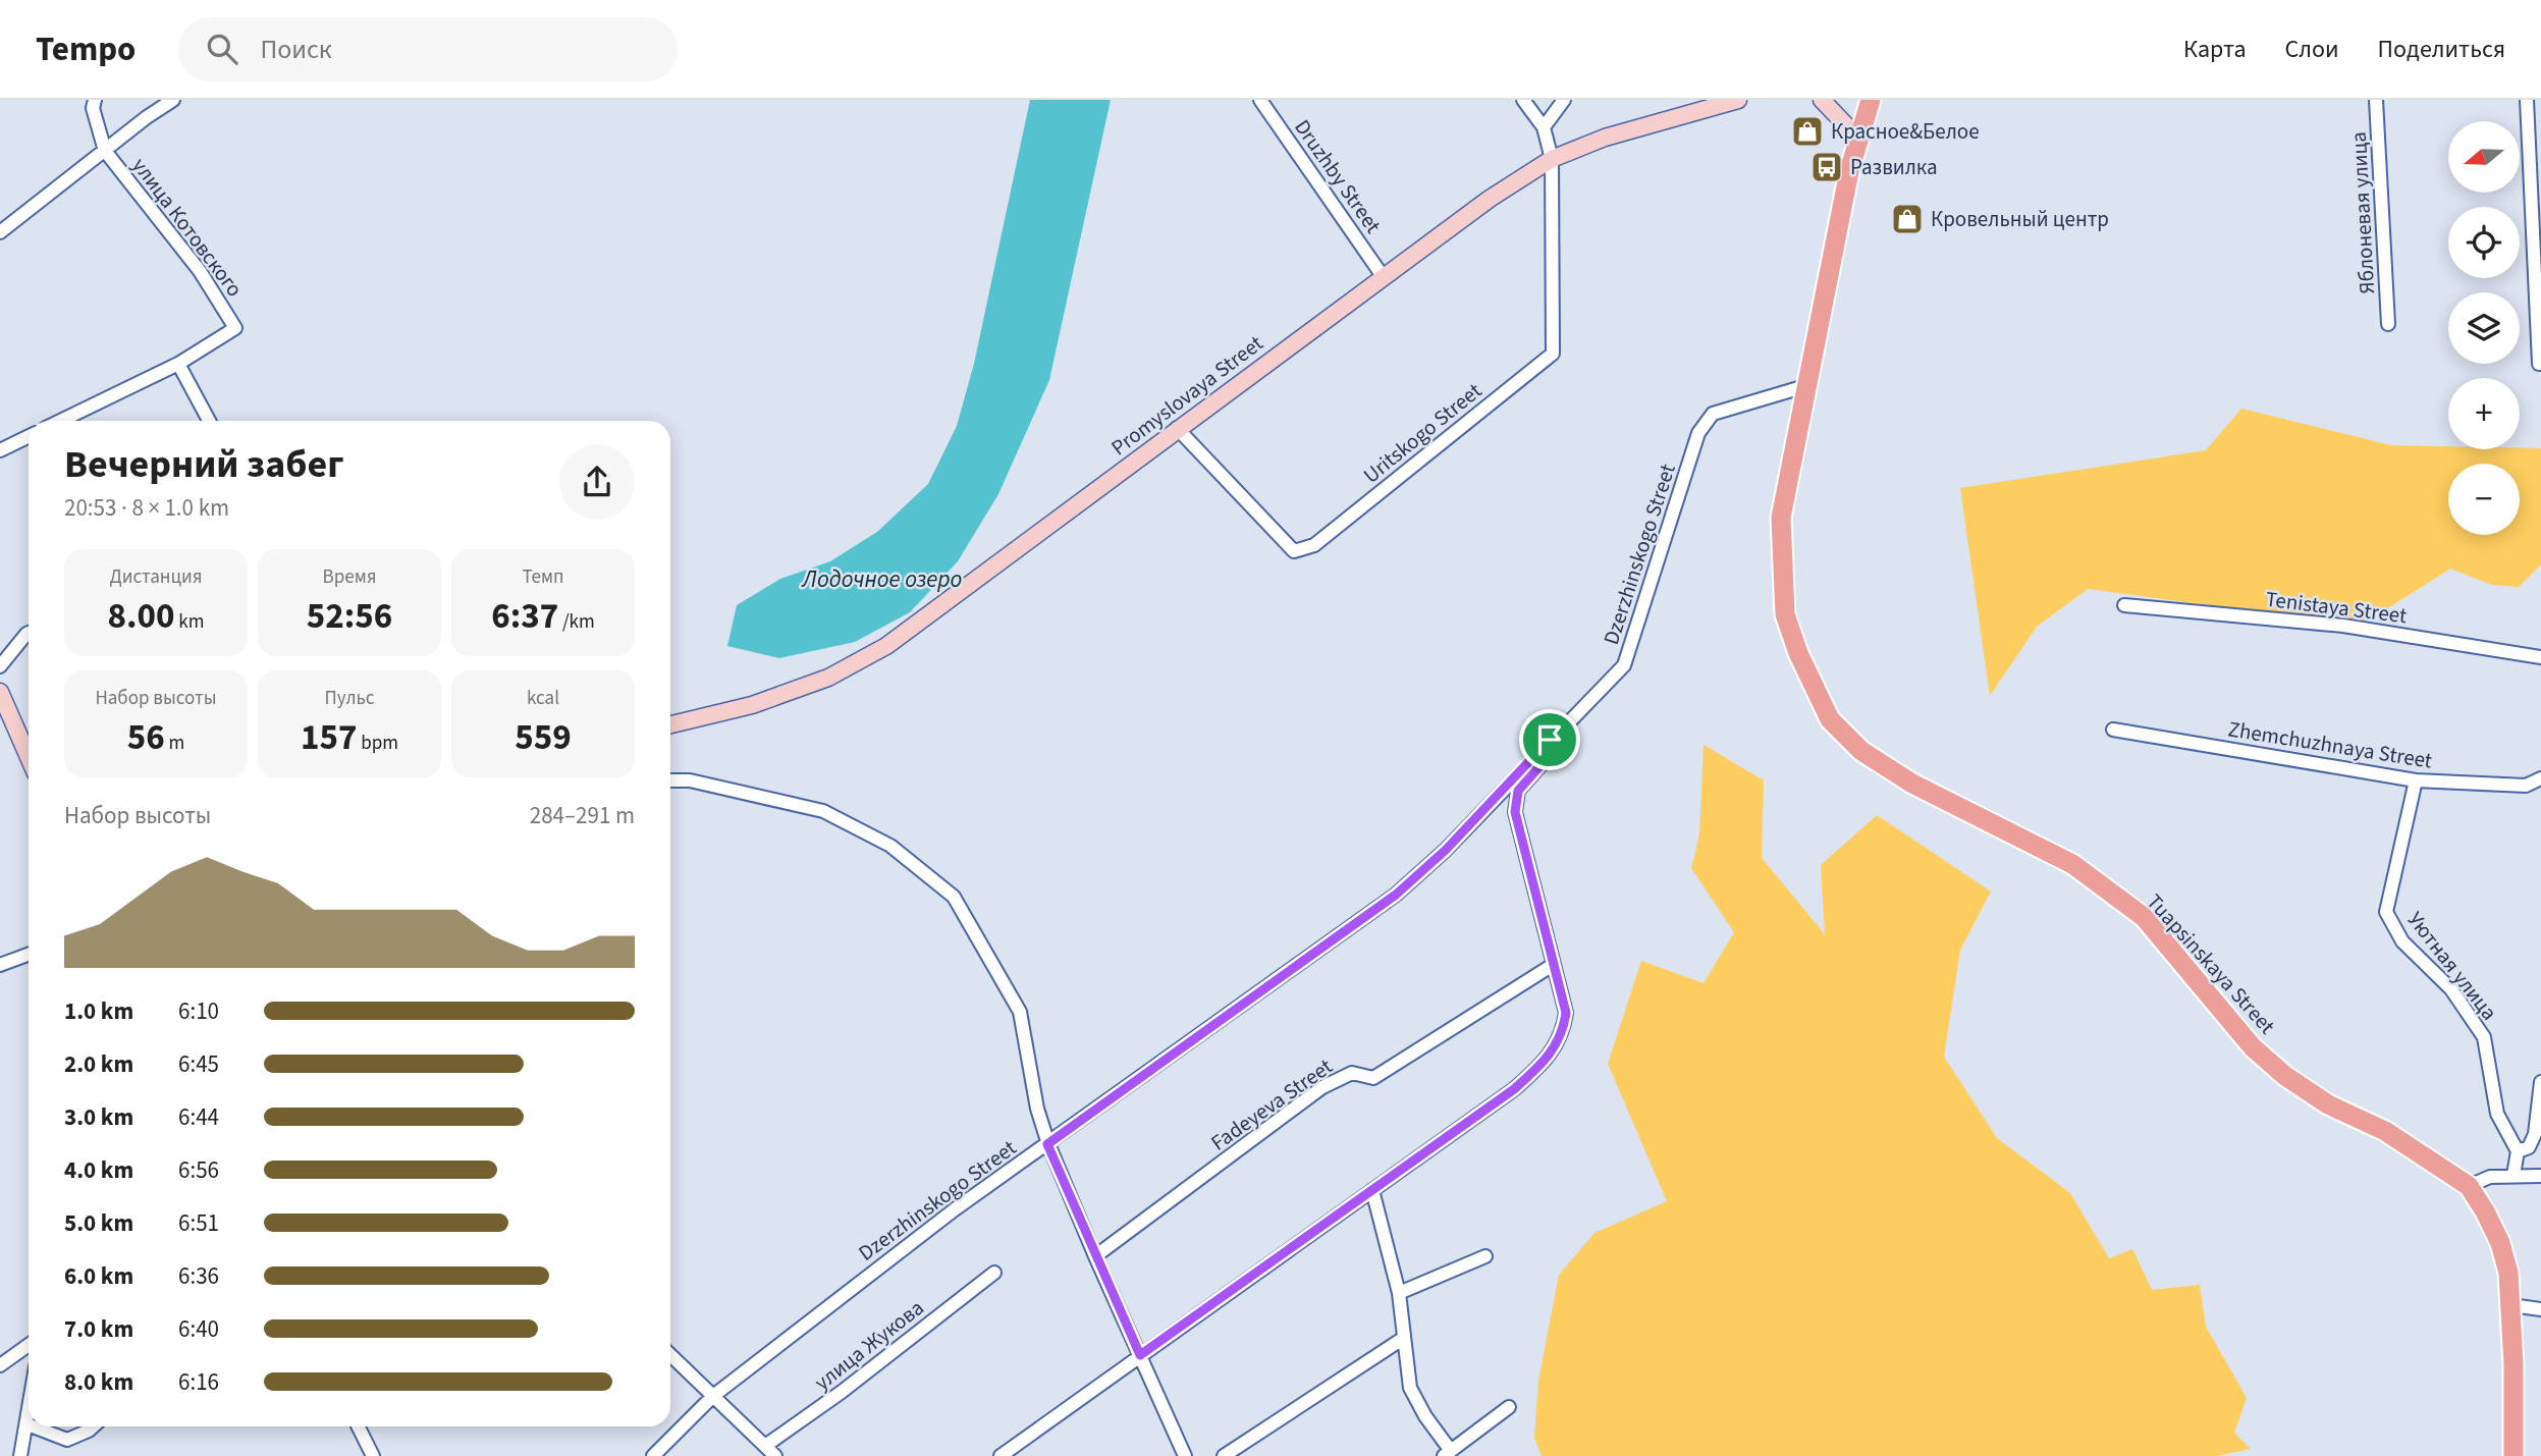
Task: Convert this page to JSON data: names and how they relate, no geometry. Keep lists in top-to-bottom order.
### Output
{
  "streets": {
    "main road": ["Promyslovaya Street", "Tuapsinskaya Street"],
    "street": [
      "Druzhby Street",
      "Яблоневая улица",
      "улица Котовского",
      "Uritskogo Street",
      "Dzerzhinskogo Street",
      "Tenistaya Street",
      "Zhemchuzhnaya Street",
      "Уютная улица",
      "Fadeyeva Street",
      "улица Жукова"
    ]
  },
  "crossings": [
    ["Druzhby Street", "Promyslovaya Street"],
    ["Promyslovaya Street", "Uritskogo Street"],
    ["Dzerzhinskogo Street", "Tuapsinskaya Street"],
    ["Zhemchuzhnaya Street", "Уютная улица"]
  ],
  "water": ["Лодочное озеро"],
  "places": {
    "shop": ["Красное&Белое", "Кровельный центр"],
    "bus stop": ["Развилка"]
  },
  "north": "left",
  "page": {
    "header": "Tempo",
    "search": "Поиск",
    "nav": ["Карта", "Слои", "Поделиться"],
    "map_buttons": ["+", "−"],
    "heading": ["Вечерний забег", "20:53 · 8 × 1.0 km"],
    "stats": [
      ["Дистанция", "8.00 km"],
      ["Время", "52:56"],
      ["Темп", "6:37 /km"],
      ["Набор высоты", "56 m"],
      ["Пульс", "157 bpm"],
      ["kcal", "559"]
    ],
    "chart": ["Набор высоты", "284–291 m"],
    "list": [
      {
        "name": "1.0 km",
        "note": "6:10"
      },
      {
        "name": "2.0 km",
        "note": "6:45"
      },
      {
        "name": "3.0 km",
        "note": "6:44"
      },
      {
        "name": "4.0 km",
        "note": "6:56"
      },
      {
        "name": "5.0 km",
        "note": "6:51"
      },
      {
        "name": "6.0 km",
        "note": "6:36"
      },
      {
        "name": "7.0 km",
        "note": "6:40"
      },
      {
        "name": "8.0 km",
        "note": "6:16"
      }
    ]
  }
}
